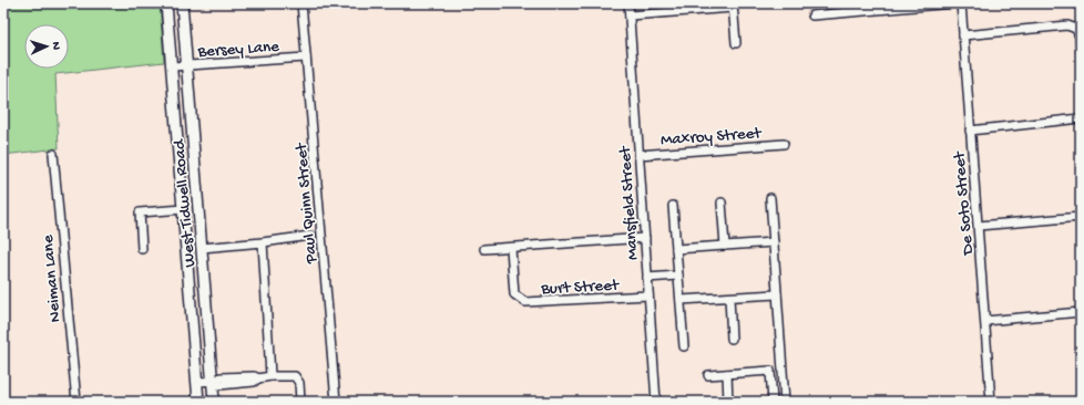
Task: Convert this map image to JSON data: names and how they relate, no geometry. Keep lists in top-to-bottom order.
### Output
{
  "streets": {
    "main road": ["West Tidwell Road"],
    "street": [
      "Bersey Lane",
      "Maxroy Street",
      "Paul Quinn Street",
      "Mansfield Street",
      "De Soto Street",
      "Neiman Lane",
      "Burt Street"
    ]
  },
  "crossings": [
    ["Bersey Lane", "West Tidwell Road"],
    ["Bersey Lane", "Paul Quinn Street"],
    ["Maxroy Street", "Mansfield Street"],
    ["Mansfield Street", "Burt Street"]
  ],
  "north": "right"
}
